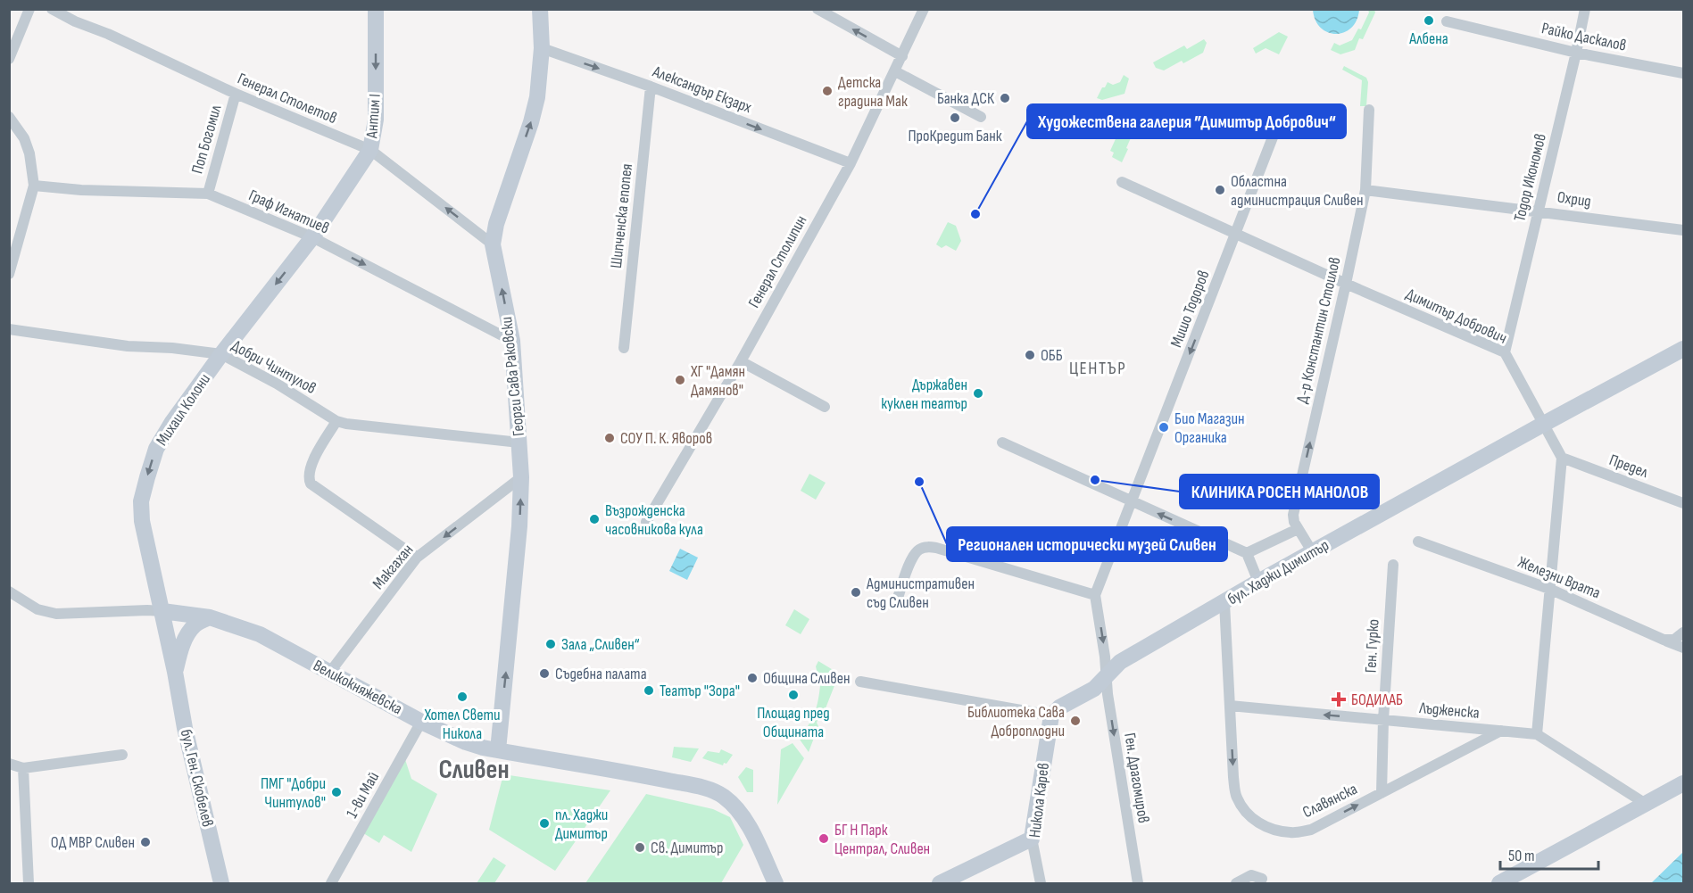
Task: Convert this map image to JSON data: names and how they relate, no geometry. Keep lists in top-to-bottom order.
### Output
{
  "streets": {
    "street": [
      "Райко Даскалов",
      "Александър Екзарх",
      "Генерал Столетов",
      "Антим I",
      "Поп Богомил",
      "Тодор Икономов",
      "Охрид",
      "Граф Игнатиев",
      "Шипченска епопея",
      "Генерал Столипин",
      "Мишо Тодоров",
      "Димитър Добрович",
      "Д-р Константин Стоилов",
      "Добри Чинтулов",
      "Георги Сава Раковски",
      "Михаил Колони",
      "Предел",
      "Макгахан",
      "бул. Хаджи Димитър",
      "Железни Врата",
      "Ген. Гурко",
      "Великокняжевска",
      "Лъдженска",
      "бул. Ген. Скобелев",
      "Ген. Драгомиров",
      "1-ви Май",
      "Никола Карев",
      "Славянска"
    ]
  },
  "crossings": [
    ["Райко Даскалов", "Тодор Икономов"],
    ["Александър Екзарх", "Шипченска епопея"],
    ["Александър Екзарх", "Генерал Столипин"],
    ["Александър Екзарх", "Георги Сава Раковски"],
    ["Генерал Столетов", "Антим I"],
    ["Генерал Столетов", "Поп Богомил"],
    ["Генерал Столетов", "Георги Сава Раковски"],
    ["Антим I", "Граф Игнатиев"],
    ["Антим I", "Михаил Колони"],
    ["Поп Богомил", "Граф Игнатиев"],
    ["Тодор Икономов", "Охрид"],
    ["Тодор Икономов", "Димитър Добрович"],
    ["Охрид", "Д-р Константин Стоилов"],
    ["Граф Игнатиев", "Георги Сава Раковски"],
    ["Граф Игнатиев", "Михаил Колони"],
    ["Мишо Тодоров", "Димитър Добрович"],
    ["Мишо Тодоров", "Ген. Драгомиров"],
    ["Димитър Добрович", "Д-р Константин Стоилов"],
    ["Димитър Добрович", "Предел"],
    ["Димитър Добрович", "бул. Хаджи Димитър"],
    ["Д-р Константин Стоилов", "бул. Хаджи Димитър"],
    ["Добри Чинтулов", "Георги Сава Раковски"],
    ["Добри Чинтулов", "Михаил Колони"],
    ["Георги Сава Раковски", "Макгахан"],
    ["Георги Сава Раковски", "Великокняжевска"],
    ["Михаил Колони", "Великокняжевска"],
    ["Михаил Колони", "бул. Ген. Скобелев"],
    ["Макгахан", "Великокняжевска"],
    ["бул. Хаджи Димитър", "Ген. Драгомиров"],
    ["бул. Хаджи Димитър", "Никола Карев"],
    ["бул. Хаджи Димитър", "Славянска"],
    ["Ген. Гурко", "Лъдженска"],
    ["Ген. Гурко", "Славянска"],
    ["Великокняжевска", "1-ви Май"],
    ["Лъдженска", "Славянска"]
  ],
  "one_way": [
    "Александър Екзарх",
    "Антим I",
    "Граф Игнатиев",
    "Мишо Тодоров",
    "Д-р Константин Стоилов",
    "Георги Сава Раковски",
    "Михаил Колони",
    "Макгахан",
    "Лъдженска",
    "Ген. Драгомиров"
  ],
  "districts": ["ЦЕНТЪР", "Сливен"],
  "places": {
    "other": [
      "Албена",
      "Детска градина Мак",
      "Банка ДСК",
      "ПроКредит Банк",
      "Областна администрация Сливен",
      "Художествена галерия ”Димитър Добрович“",
      "ОББ",
      "ХГ \"Дамян Дамянов\"",
      "Държавен куклен театър",
      "Био Магазин Органика",
      "СОУ П. К. Яворов",
      "КЛИНИКА РОСЕН МАНОЛОВ",
      "Регионален исторически музей Сливен",
      "Възрожденска часовникова кула",
      "Административен съд Сливен",
      "Зала „Сливен“",
      "Съдебна палата",
      "Община Сливен",
      "Театър \"Зора\"",
      "Площад пред Общината",
      "Хотел Свети Никола",
      "Библиотека Сава Доброплодни",
      "ПМГ \"Добри Чинтулов\"",
      "пл. Хаджи Димитър",
      "БГ H Парк Централ, Сливен",
      "ОД МВР Сливен",
      "Св. Димитър"
    ],
    "health": ["БОДИЛАБ"]
  },
  "scale_bar": "50 m"
}
